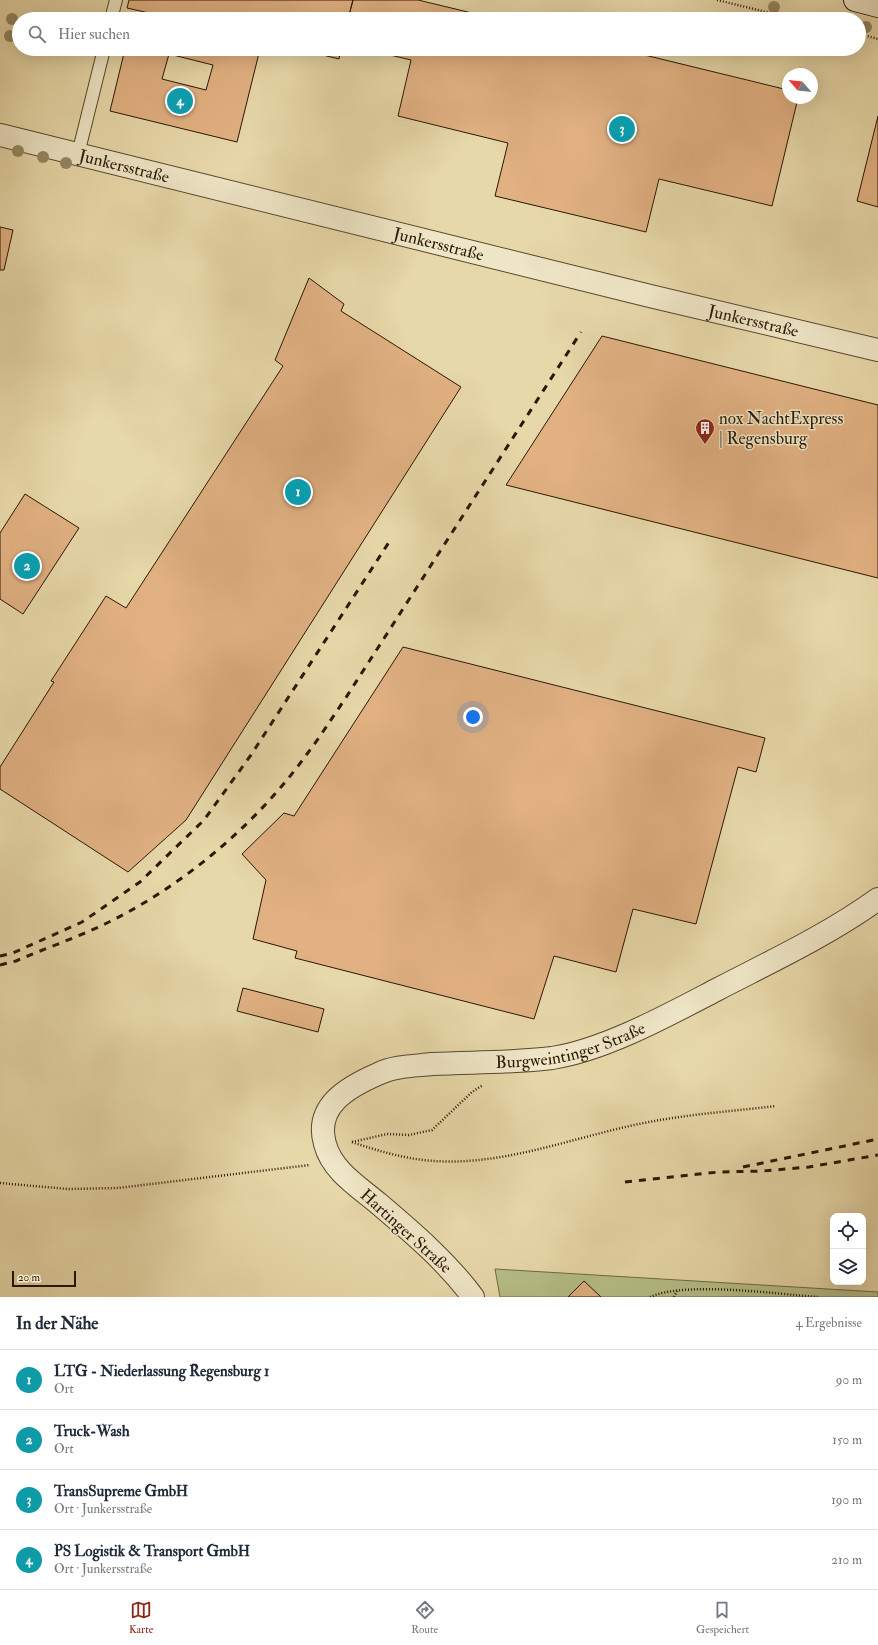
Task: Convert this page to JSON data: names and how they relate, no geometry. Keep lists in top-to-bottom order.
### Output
{
  "streets": {
    "street": ["Junkersstraße", "Burgweintinger Straße", "Hartinger Straße"]
  },
  "crossings": [
    ["Burgweintinger Straße", "Hartinger Straße"]
  ],
  "places": {
    "building": ["nox NachtExpress | Regensburg"]
  },
  "scale_bar": "20 m",
  "north": "top left",
  "page": {
    "search": "Hier suchen",
    "pins": [
      "4",
      "3",
      "1",
      "2"
    ],
    "scale": "20 m",
    "heading": ["In der Nähe", "4 Ergebnisse"],
    "list": [
      {
        "mark": "1",
        "name": "LTG - Niederlassung Regensburg 1",
        "note": "Ort",
        "value": "90 m"
      },
      {
        "mark": "2",
        "name": "Truck-Wash",
        "note": "Ort",
        "value": "150 m"
      },
      {
        "mark": "3",
        "name": "TransSupreme GmbH",
        "note": "Ort · Junkersstraße",
        "value": "190 m"
      },
      {
        "mark": "4",
        "name": "PS Logistik & Transport GmbH",
        "note": "Ort · Junkersstraße",
        "value": "210 m"
      }
    ],
    "nav": ["Karte", "Route", "Gespeichert"]
  }
}
